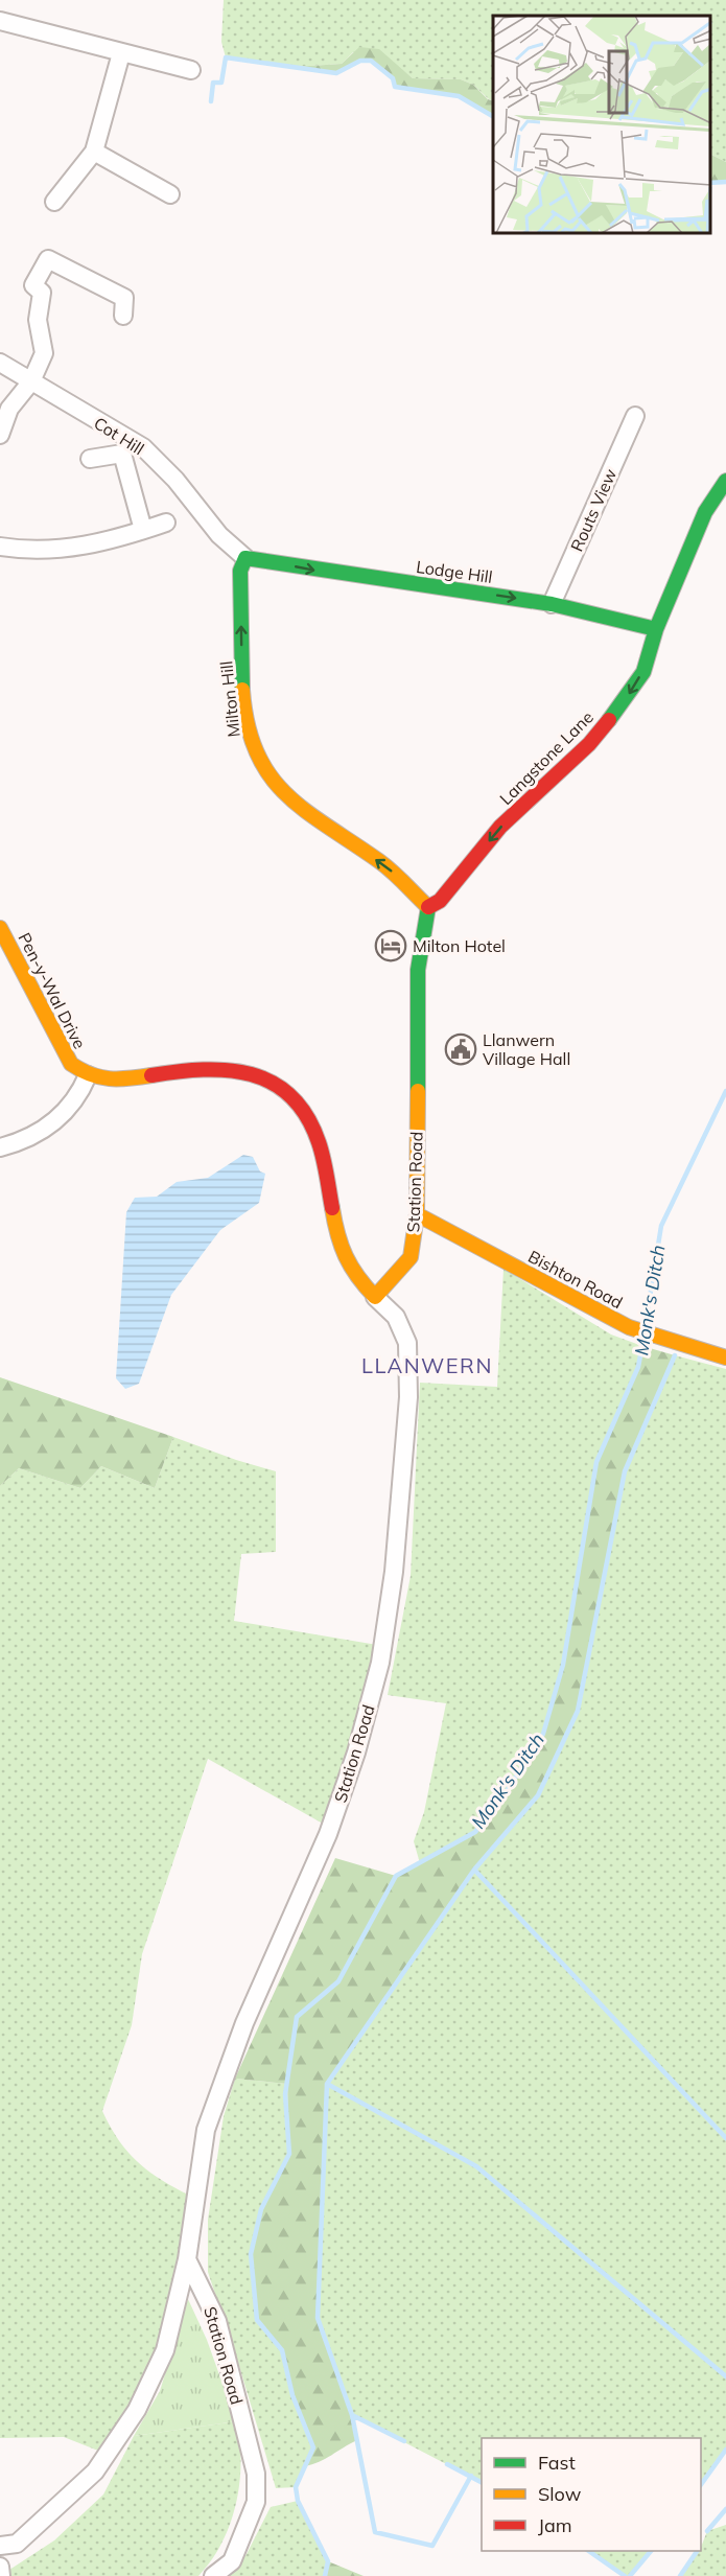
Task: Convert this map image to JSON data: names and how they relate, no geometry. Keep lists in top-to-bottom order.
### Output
{
  "streets": {
    "street": [
      "Cot Hill",
      "Routs View",
      "Lodge Hill",
      "Milton Hill",
      "Langstone Lane",
      "Pen-y-Wal Drive",
      "Station Road",
      "Bishton Road"
    ]
  },
  "crossings": [
    ["Cot Hill", "Lodge Hill"],
    ["Cot Hill", "Milton Hill"],
    ["Routs View", "Lodge Hill"],
    ["Lodge Hill", "Milton Hill"],
    ["Lodge Hill", "Langstone Lane"],
    ["Milton Hill", "Langstone Lane"],
    ["Milton Hill", "Station Road"],
    ["Langstone Lane", "Station Road"],
    ["Station Road", "Bishton Road"]
  ],
  "one_way": ["Lodge Hill", "Milton Hill", "Langstone Lane"],
  "districts": ["LLANWERN"],
  "water": ["Monk's Ditch"],
  "places": {
    "hotel": ["Milton Hotel"],
    "public building": ["Llanwern Village Hall"]
  },
  "legend": ["Fast", "Slow", "Jam"]
}
